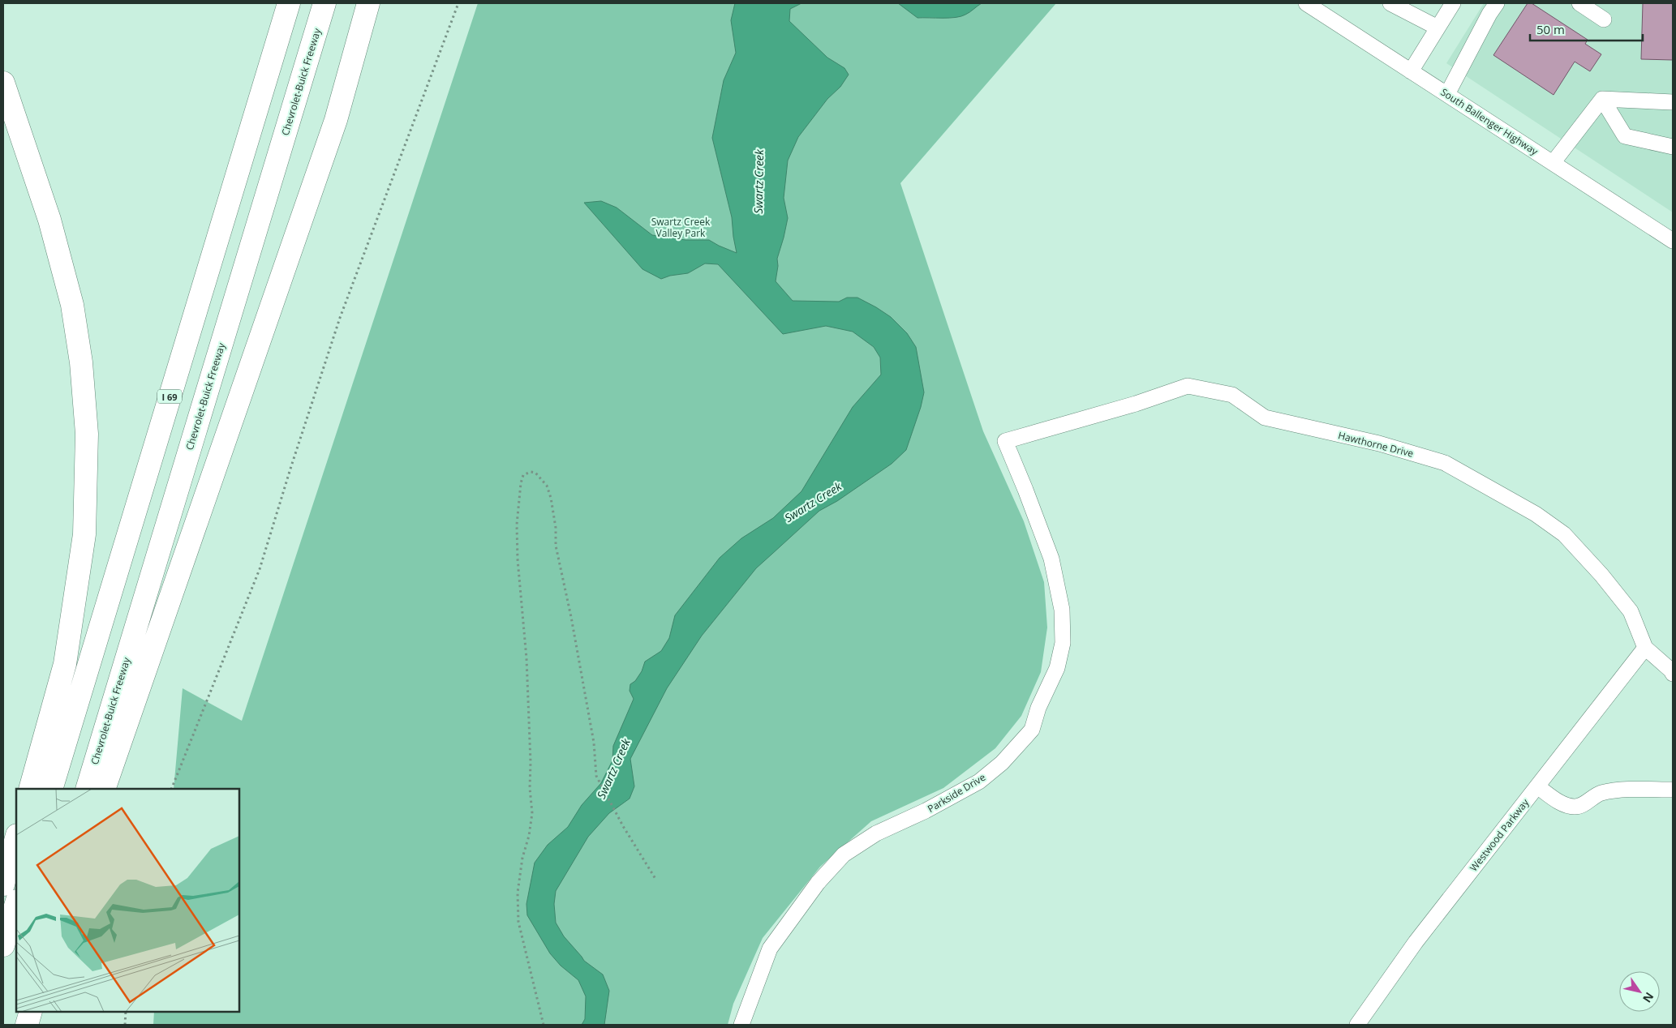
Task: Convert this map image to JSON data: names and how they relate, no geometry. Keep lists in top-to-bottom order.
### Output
{
  "streets": {
    "highway": ["Chevrolet-Buick Freeway", "I 69"],
    "street": [
      "South Ballenger Highway",
      "Hawthorne Drive",
      "Parkside Drive",
      "Westwood Parkway"
    ]
  },
  "crossings": [
    ["Hawthorne Drive", "Parkside Drive"],
    ["Hawthorne Drive", "Westwood Parkway"]
  ],
  "water": ["Swartz Creek"],
  "parks": ["Swartz Creek Valley Park"],
  "scale_bar": "50 m",
  "north": "bottom right"
}
